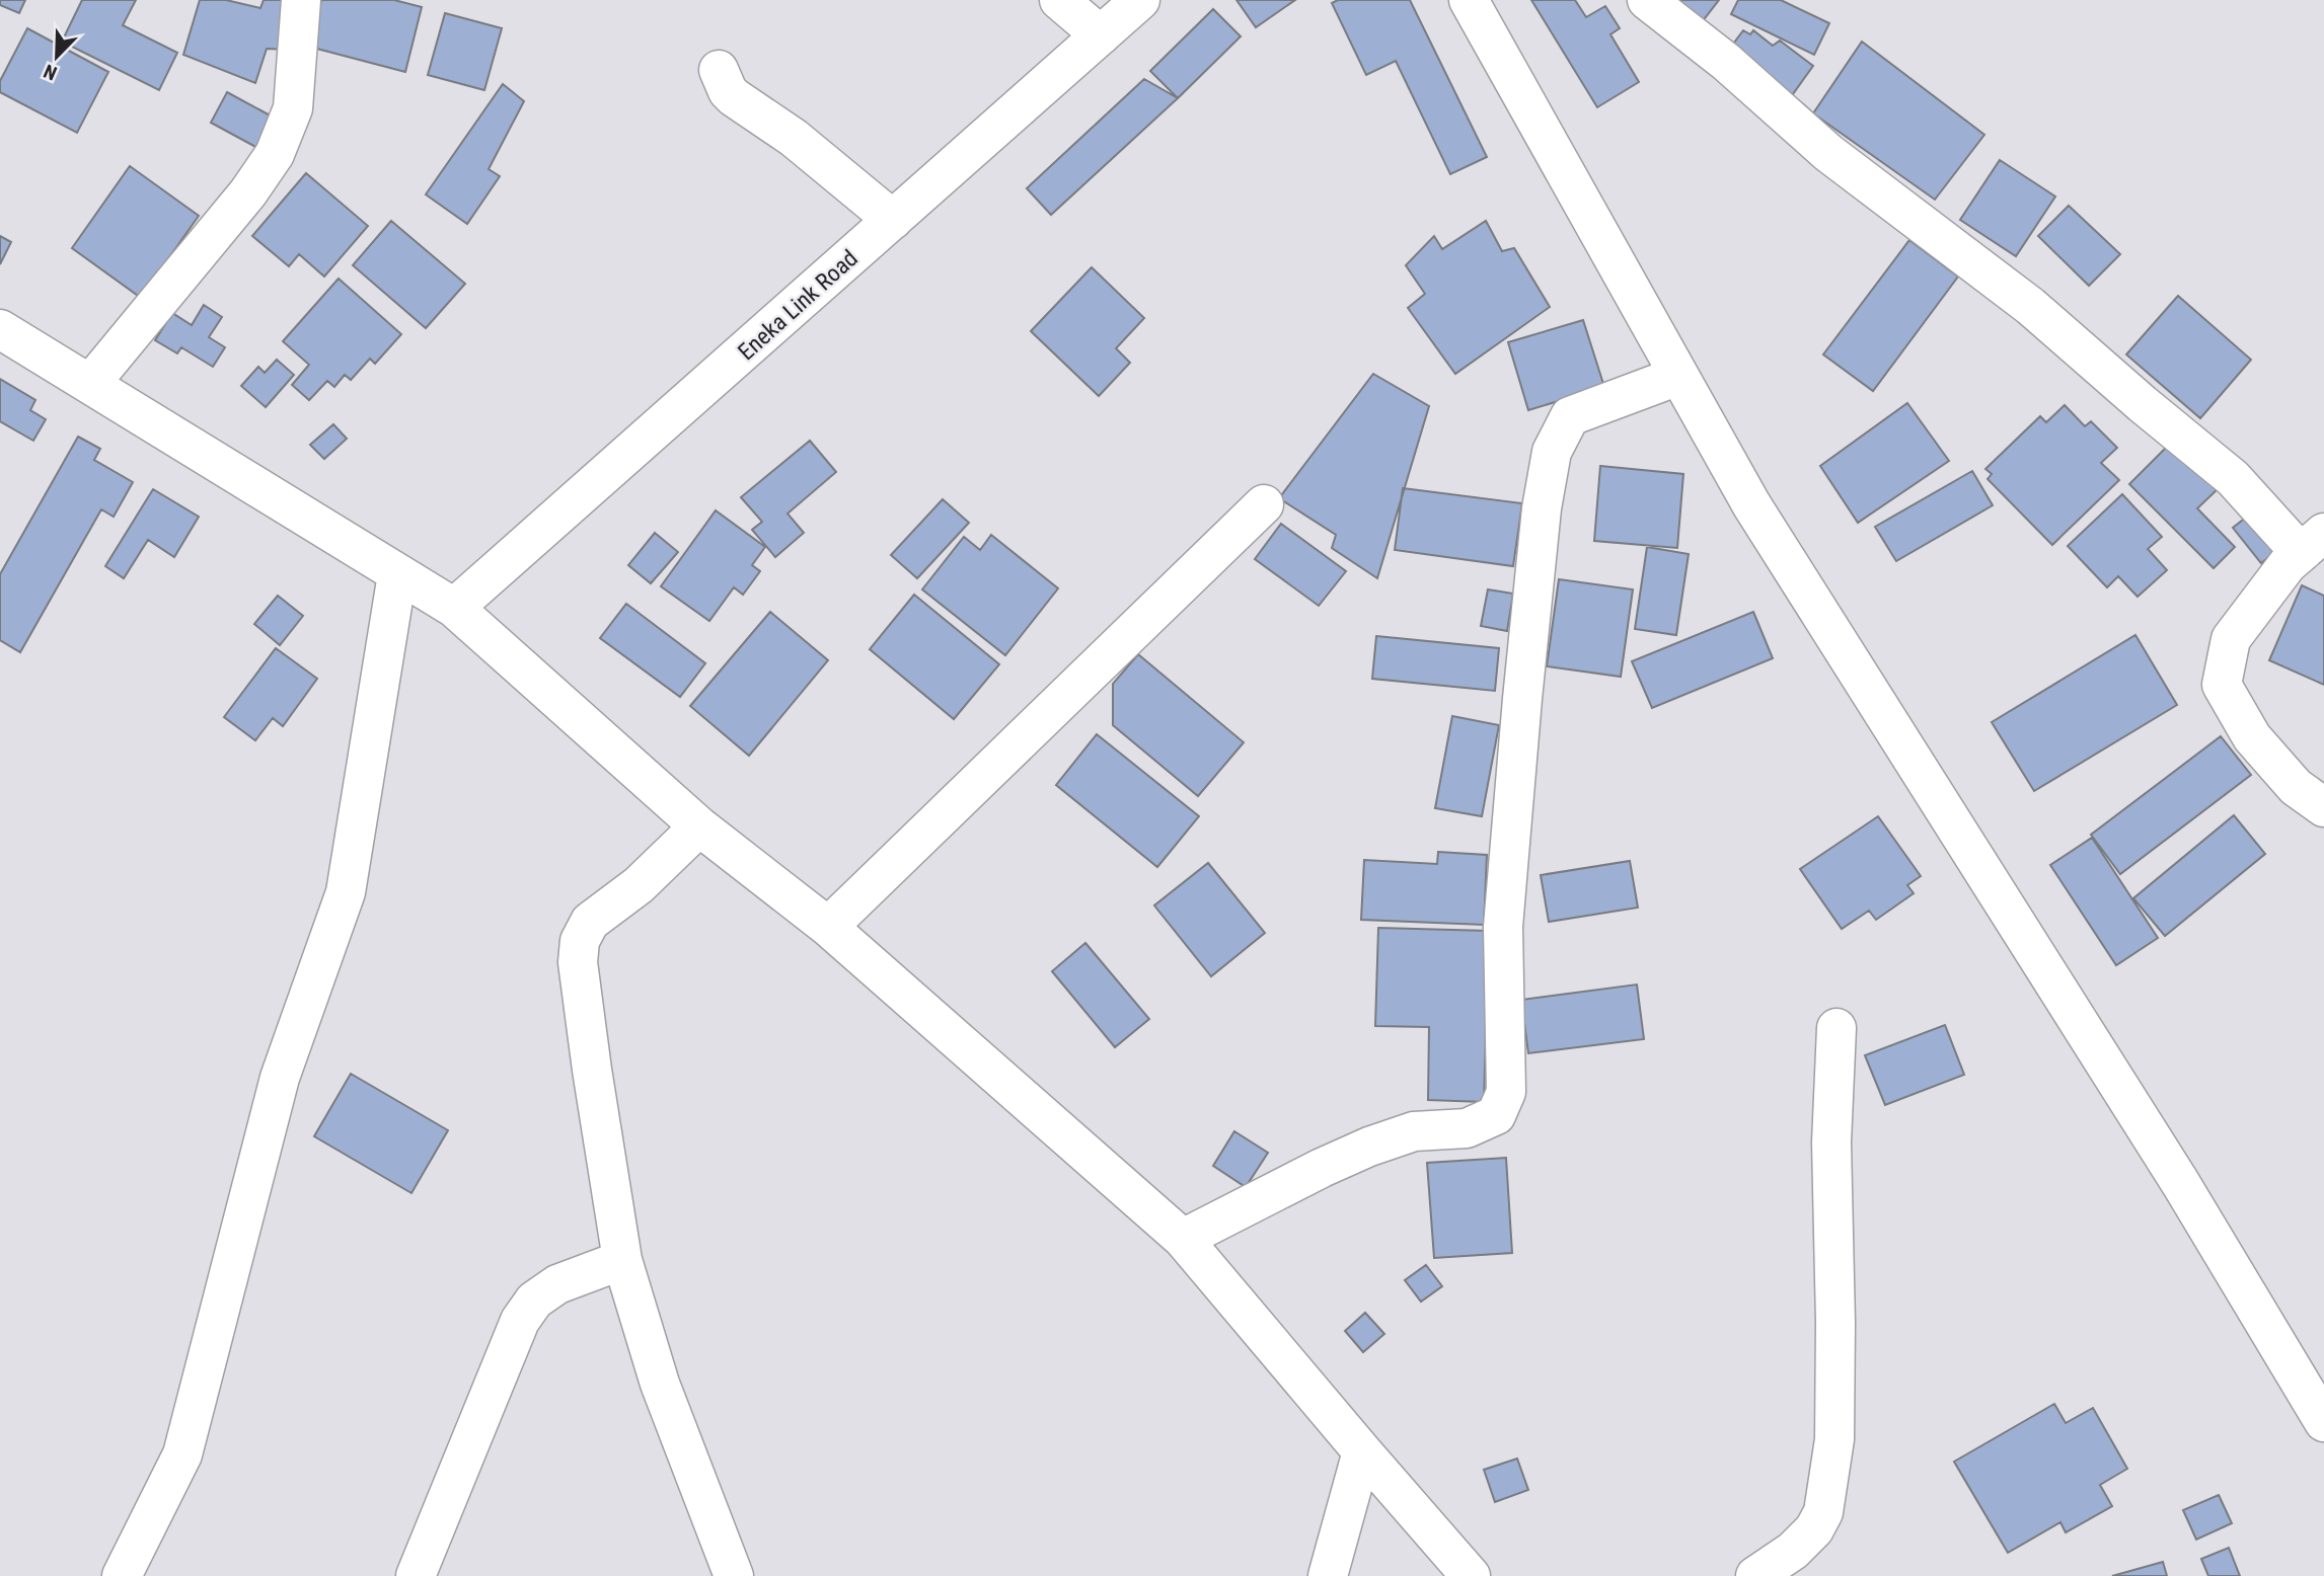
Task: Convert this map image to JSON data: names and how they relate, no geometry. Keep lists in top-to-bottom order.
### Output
{
  "streets": {
    "street": ["Eneka Link Road"]
  },
  "north": "bottom left"
}
